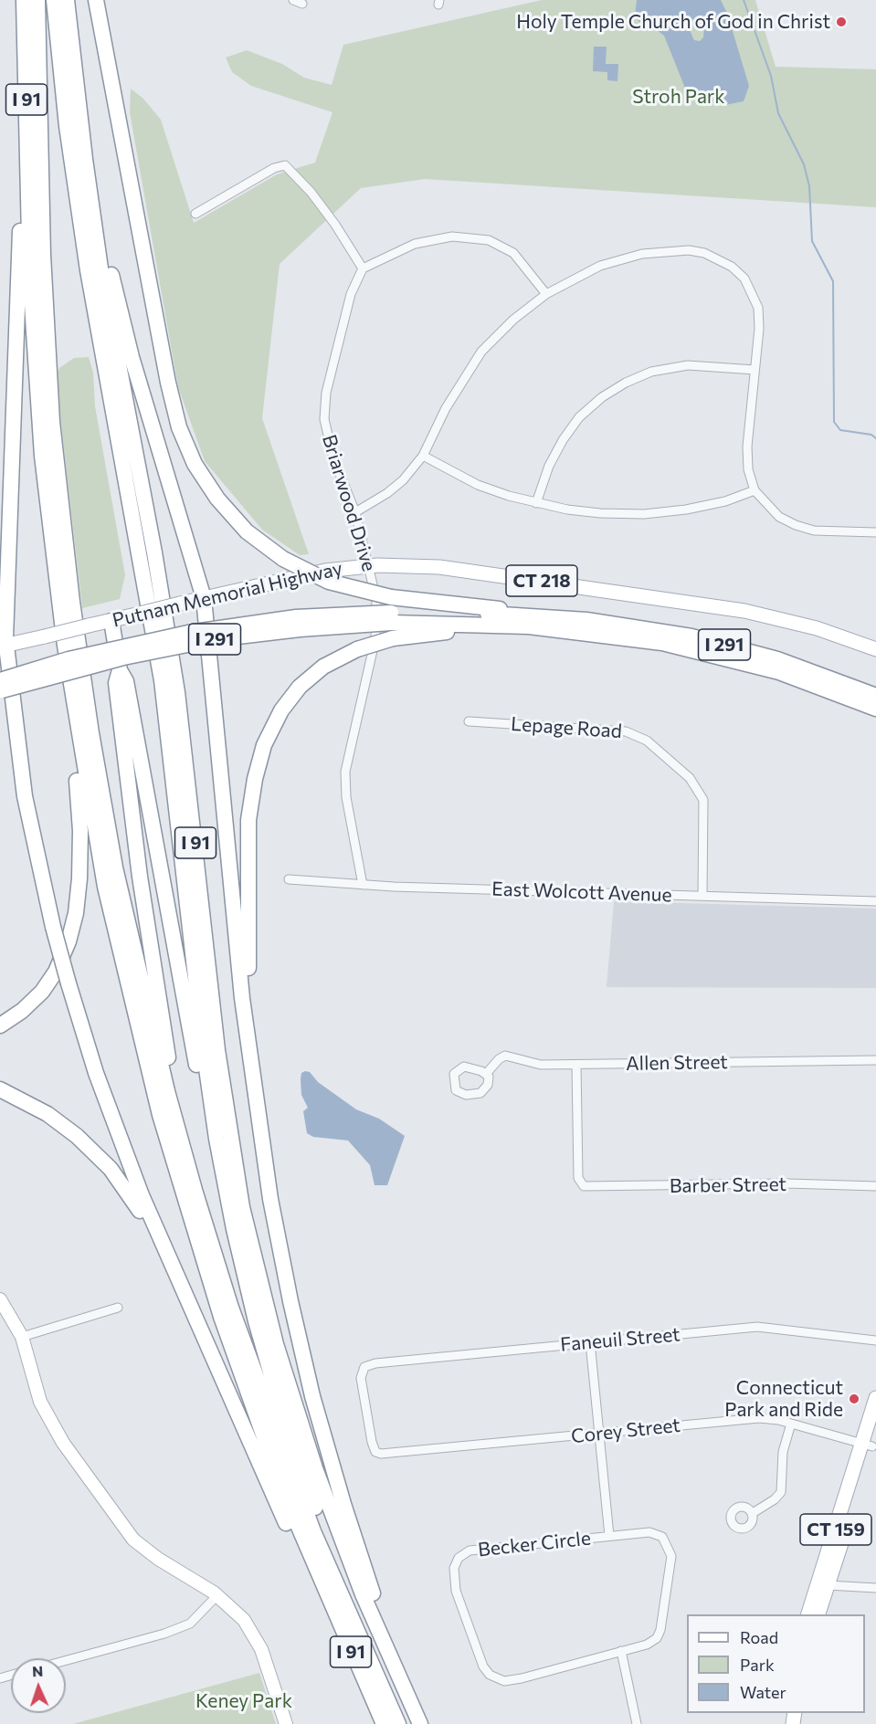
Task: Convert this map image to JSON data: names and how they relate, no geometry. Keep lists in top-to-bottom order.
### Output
{
  "streets": {
    "highway": ["I 91", "I 291"],
    "main road": ["CT 218", "Putnam Memorial Highway", "CT 159"],
    "street": [
      "Briarwood Drive",
      "Lepage Road",
      "East Wolcott Avenue",
      "Allen Street",
      "Barber Street",
      "Faneuil Street",
      "Corey Street",
      "Becker Circle"
    ]
  },
  "crossings": [
    ["Briarwood Drive", "Putnam Memorial Highway"],
    ["Briarwood Drive", "East Wolcott Avenue"],
    ["Lepage Road", "East Wolcott Avenue"],
    ["Allen Street", "Barber Street"],
    ["Faneuil Street", "Corey Street"],
    ["Corey Street", "CT 159"]
  ],
  "parks": ["Stroh Park", "Keney Park"],
  "places": ["Holy Temple Church of God in Christ", "Connecticut Park and Ride"],
  "legend": ["Road", "Park", "Water"],
  "north": "top"
}
